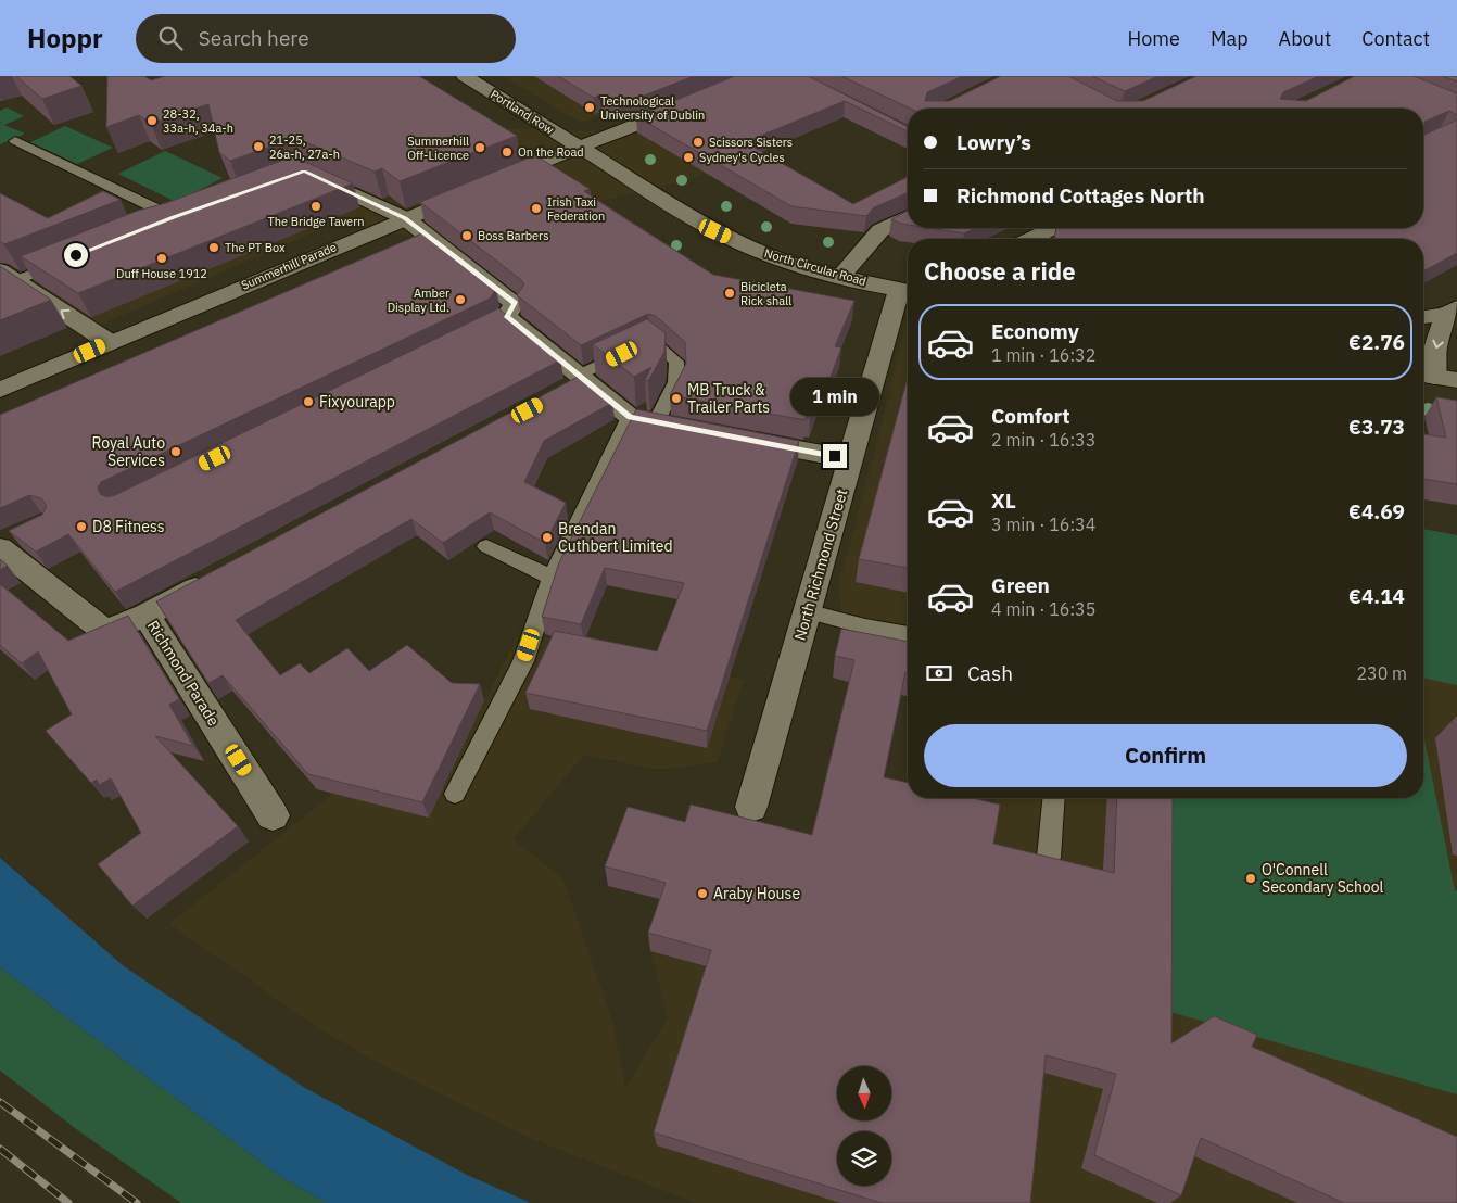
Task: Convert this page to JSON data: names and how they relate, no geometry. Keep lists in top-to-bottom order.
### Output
{
  "streets": {
    "street": [
      "Portland Row",
      "Summerhill Parade",
      "North Circular Road",
      "North Richmond Street",
      "Richmond Parade"
    ]
  },
  "crossings": [
    ["Portland Row", "Summerhill Parade"],
    ["Portland Row", "North Circular Road"],
    ["Summerhill Parade", "North Circular Road"],
    ["North Circular Road", "North Richmond Street"]
  ],
  "places": [
    "Technological University of Dublin",
    "28-32, 33a-h, 34a-h",
    "Scissors Sisters",
    "21-25, 26a-h, 27a-h",
    "Summerhill Off-Licence",
    "On the Road",
    "Sydney's Cycles",
    "The Bridge Tavern",
    "Irish Taxi Federation",
    "Boss Barbers",
    "The PT Box",
    "Duff House 1912",
    "Bicicleta Rick shall",
    "Amber Display Ltd.",
    "MB Truck & Trailer Parts",
    "Fixyourapp",
    "Royal Auto Services",
    "D8 Fitness",
    "Brendan Cuthbert Limited",
    "O'Connell Secondary School",
    "Araby House"
  ],
  "north": "bottom",
  "page": {
    "header": "Hoppr",
    "search": "Search here",
    "nav": [
      "Home",
      "Map",
      "About",
      "Contact"
    ],
    "banner": ["Lowry’s", "Richmond Cottages North"],
    "heading": "Choose a ride",
    "list": [
      {
        "name": "Economy",
        "note": "1 min · 16:32",
        "value": "€2.76"
      },
      {
        "name": "Comfort",
        "note": "2 min · 16:33",
        "value": "€3.73"
      },
      {
        "name": "XL",
        "note": "3 min · 16:34",
        "value": "€4.69"
      },
      {
        "name": "Green",
        "note": "4 min · 16:35",
        "value": "€4.14"
      }
    ],
    "bubble": "1 min",
    "pay": ["Cash", "230 m"],
    "buttons": "Confirm"
  }
}
